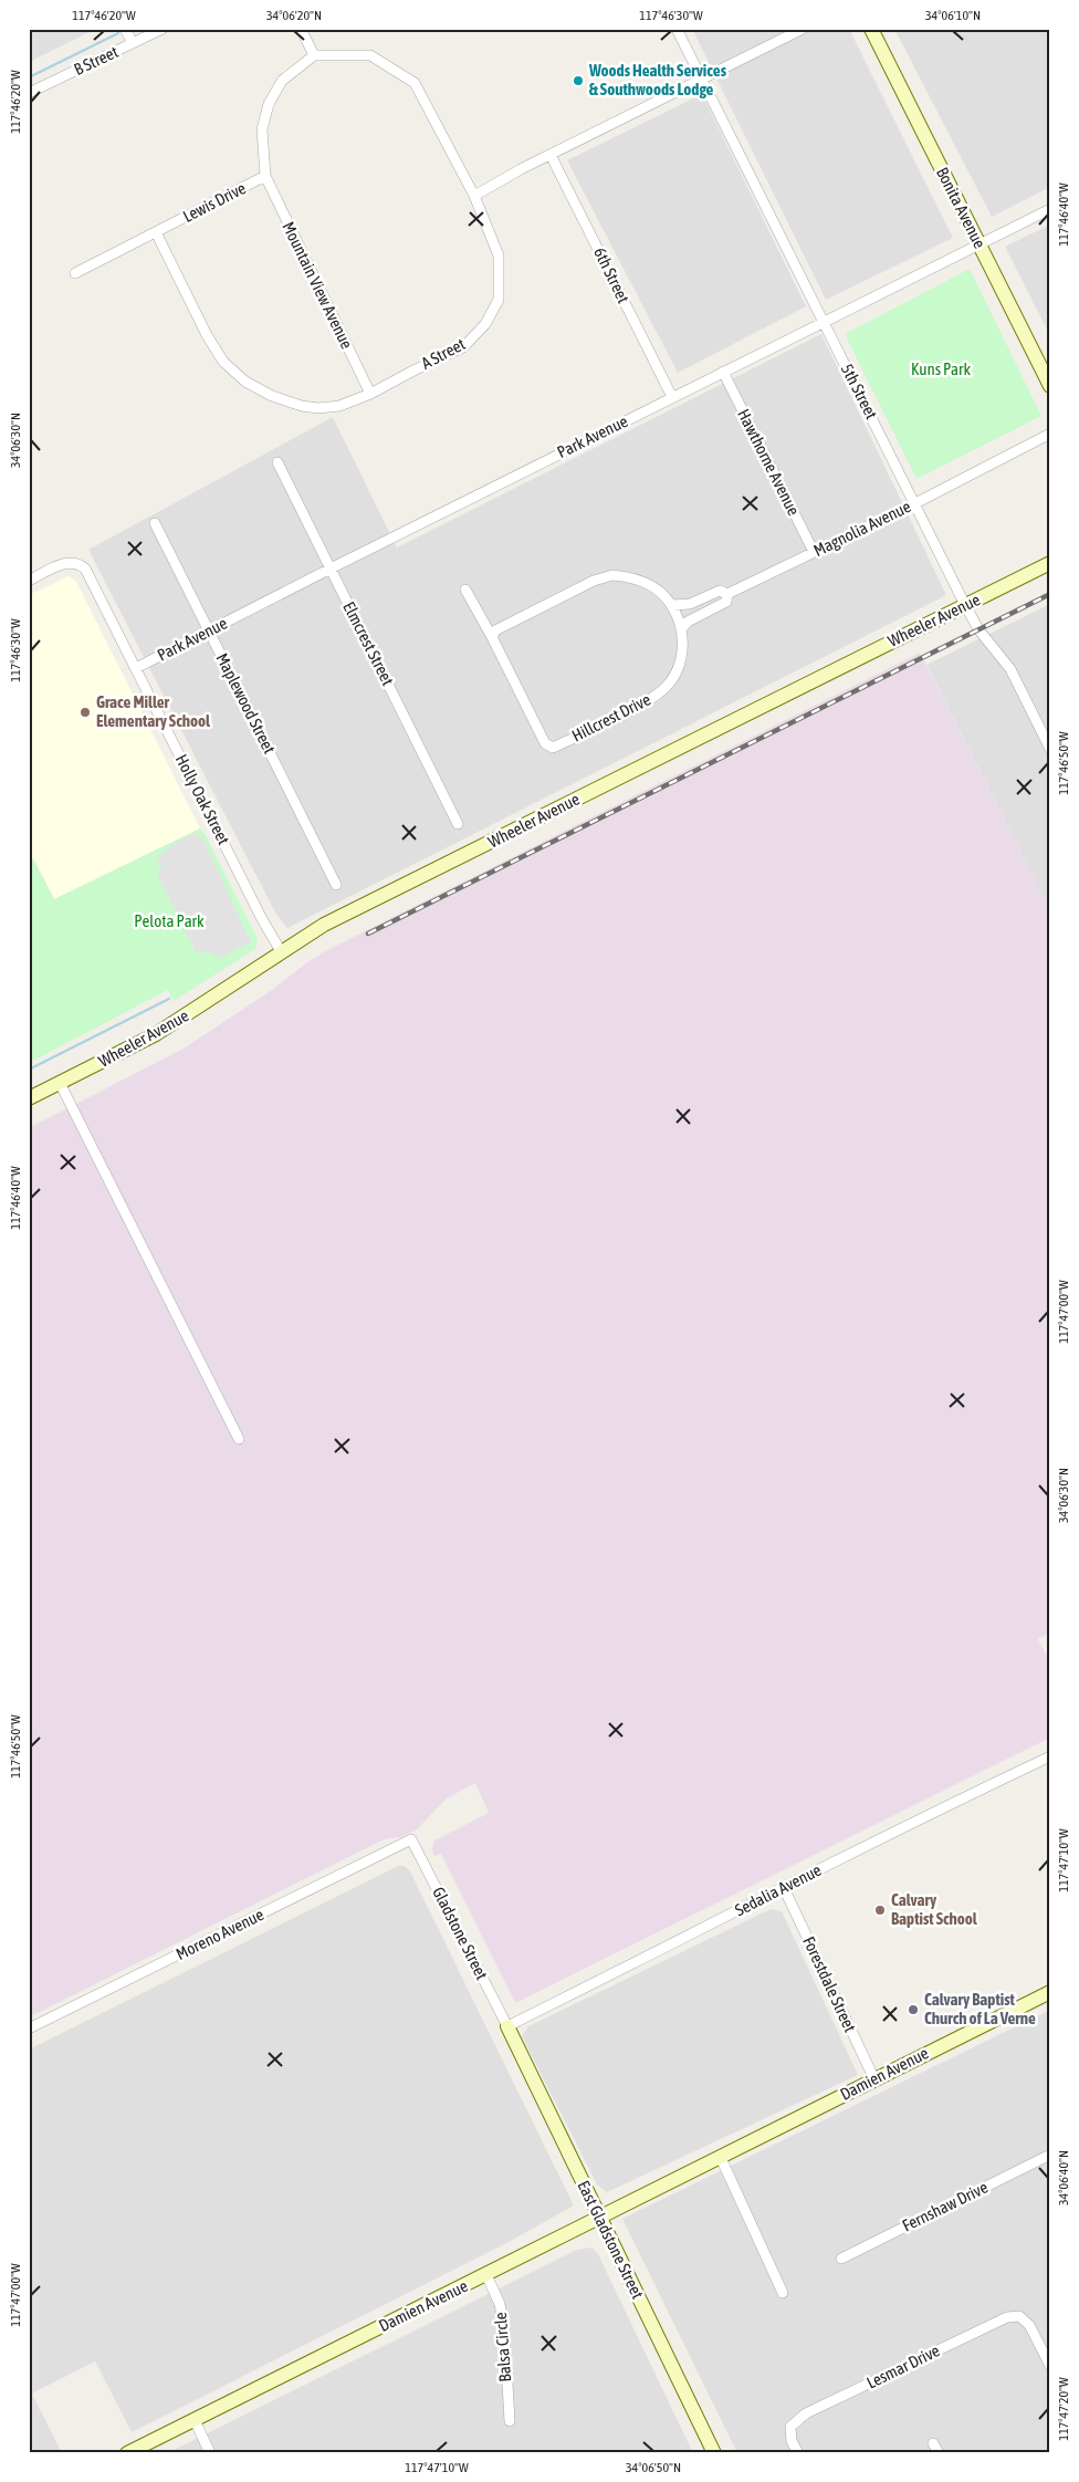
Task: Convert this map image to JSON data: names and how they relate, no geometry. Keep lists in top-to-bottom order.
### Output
{
  "streets": {
    "main road": [
      "Bonita Avenue",
      "Wheeler Avenue",
      "Damien Avenue",
      "East Gladstone Street"
    ],
    "street": [
      "B Street",
      "Lewis Drive",
      "6th Street",
      "Mountain View Avenue",
      "A Street",
      "5th Street",
      "Park Avenue",
      "Hawthorne Avenue",
      "Magnolia Avenue",
      "Elmcrest Street",
      "Maplewood Street",
      "Hillcrest Drive",
      "Holly Oak Street",
      "Sedalia Avenue",
      "Gladstone Street",
      "Moreno Avenue",
      "Forestdale Street",
      "Fernshaw Drive",
      "Balsa Circle",
      "Lesmar Drive"
    ]
  },
  "crossings": [
    ["Lewis Drive", "Mountain View Avenue"],
    ["Lewis Drive", "A Street"],
    ["Bonita Avenue", "Park Avenue"],
    ["6th Street", "Park Avenue"],
    ["Mountain View Avenue", "A Street"],
    ["5th Street", "Park Avenue"],
    ["5th Street", "Magnolia Avenue"],
    ["5th Street", "Wheeler Avenue"],
    ["Park Avenue", "Hawthorne Avenue"],
    ["Park Avenue", "Elmcrest Street"],
    ["Park Avenue", "Maplewood Street"],
    ["Park Avenue", "Holly Oak Street"],
    ["Hawthorne Avenue", "Magnolia Avenue"],
    ["Magnolia Avenue", "Hillcrest Drive"],
    ["Wheeler Avenue", "Holly Oak Street"],
    ["Sedalia Avenue", "Gladstone Street"],
    ["Sedalia Avenue", "Forestdale Street"],
    ["Sedalia Avenue", "East Gladstone Street"],
    ["Gladstone Street", "Moreno Avenue"],
    ["Gladstone Street", "East Gladstone Street"],
    ["Forestdale Street", "Damien Avenue"],
    ["Damien Avenue", "East Gladstone Street"],
    ["Damien Avenue", "Balsa Circle"]
  ],
  "parks": ["Kuns Park", "Pelota Park"],
  "places": [
    "Woods Health Services & Southwoods Lodge",
    "Grace Miller Elementary School",
    "Calvary Baptist School",
    "Calvary Baptist Church of La Verne"
  ],
  "coordinates": [
    "117°46'20\"W",
    "34°06'20\"N",
    "117°46'30\"W",
    "34°06'10\"N",
    "117°46'40\"W",
    "34°06'30\"N",
    "117°46'50\"W",
    "117°47'00\"W",
    "117°47'10\"W",
    "34°06'40\"N",
    "117°47'20\"W",
    "34°06'50\"N"
  ]
}
